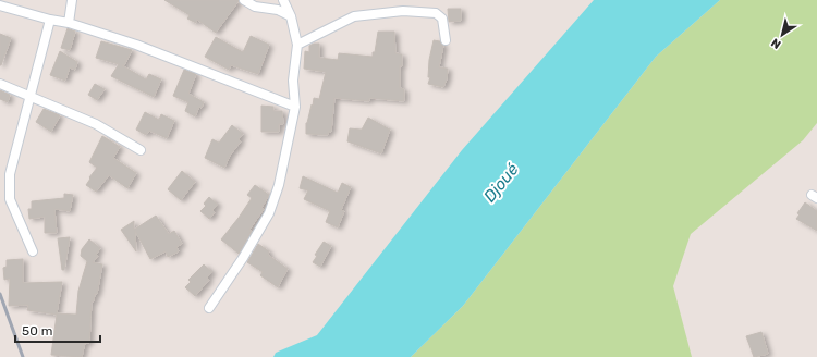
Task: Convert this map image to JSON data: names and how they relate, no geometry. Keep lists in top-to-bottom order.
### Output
{
  "water": ["Djoué"],
  "scale_bar": "50 m",
  "north": "bottom left"
}
